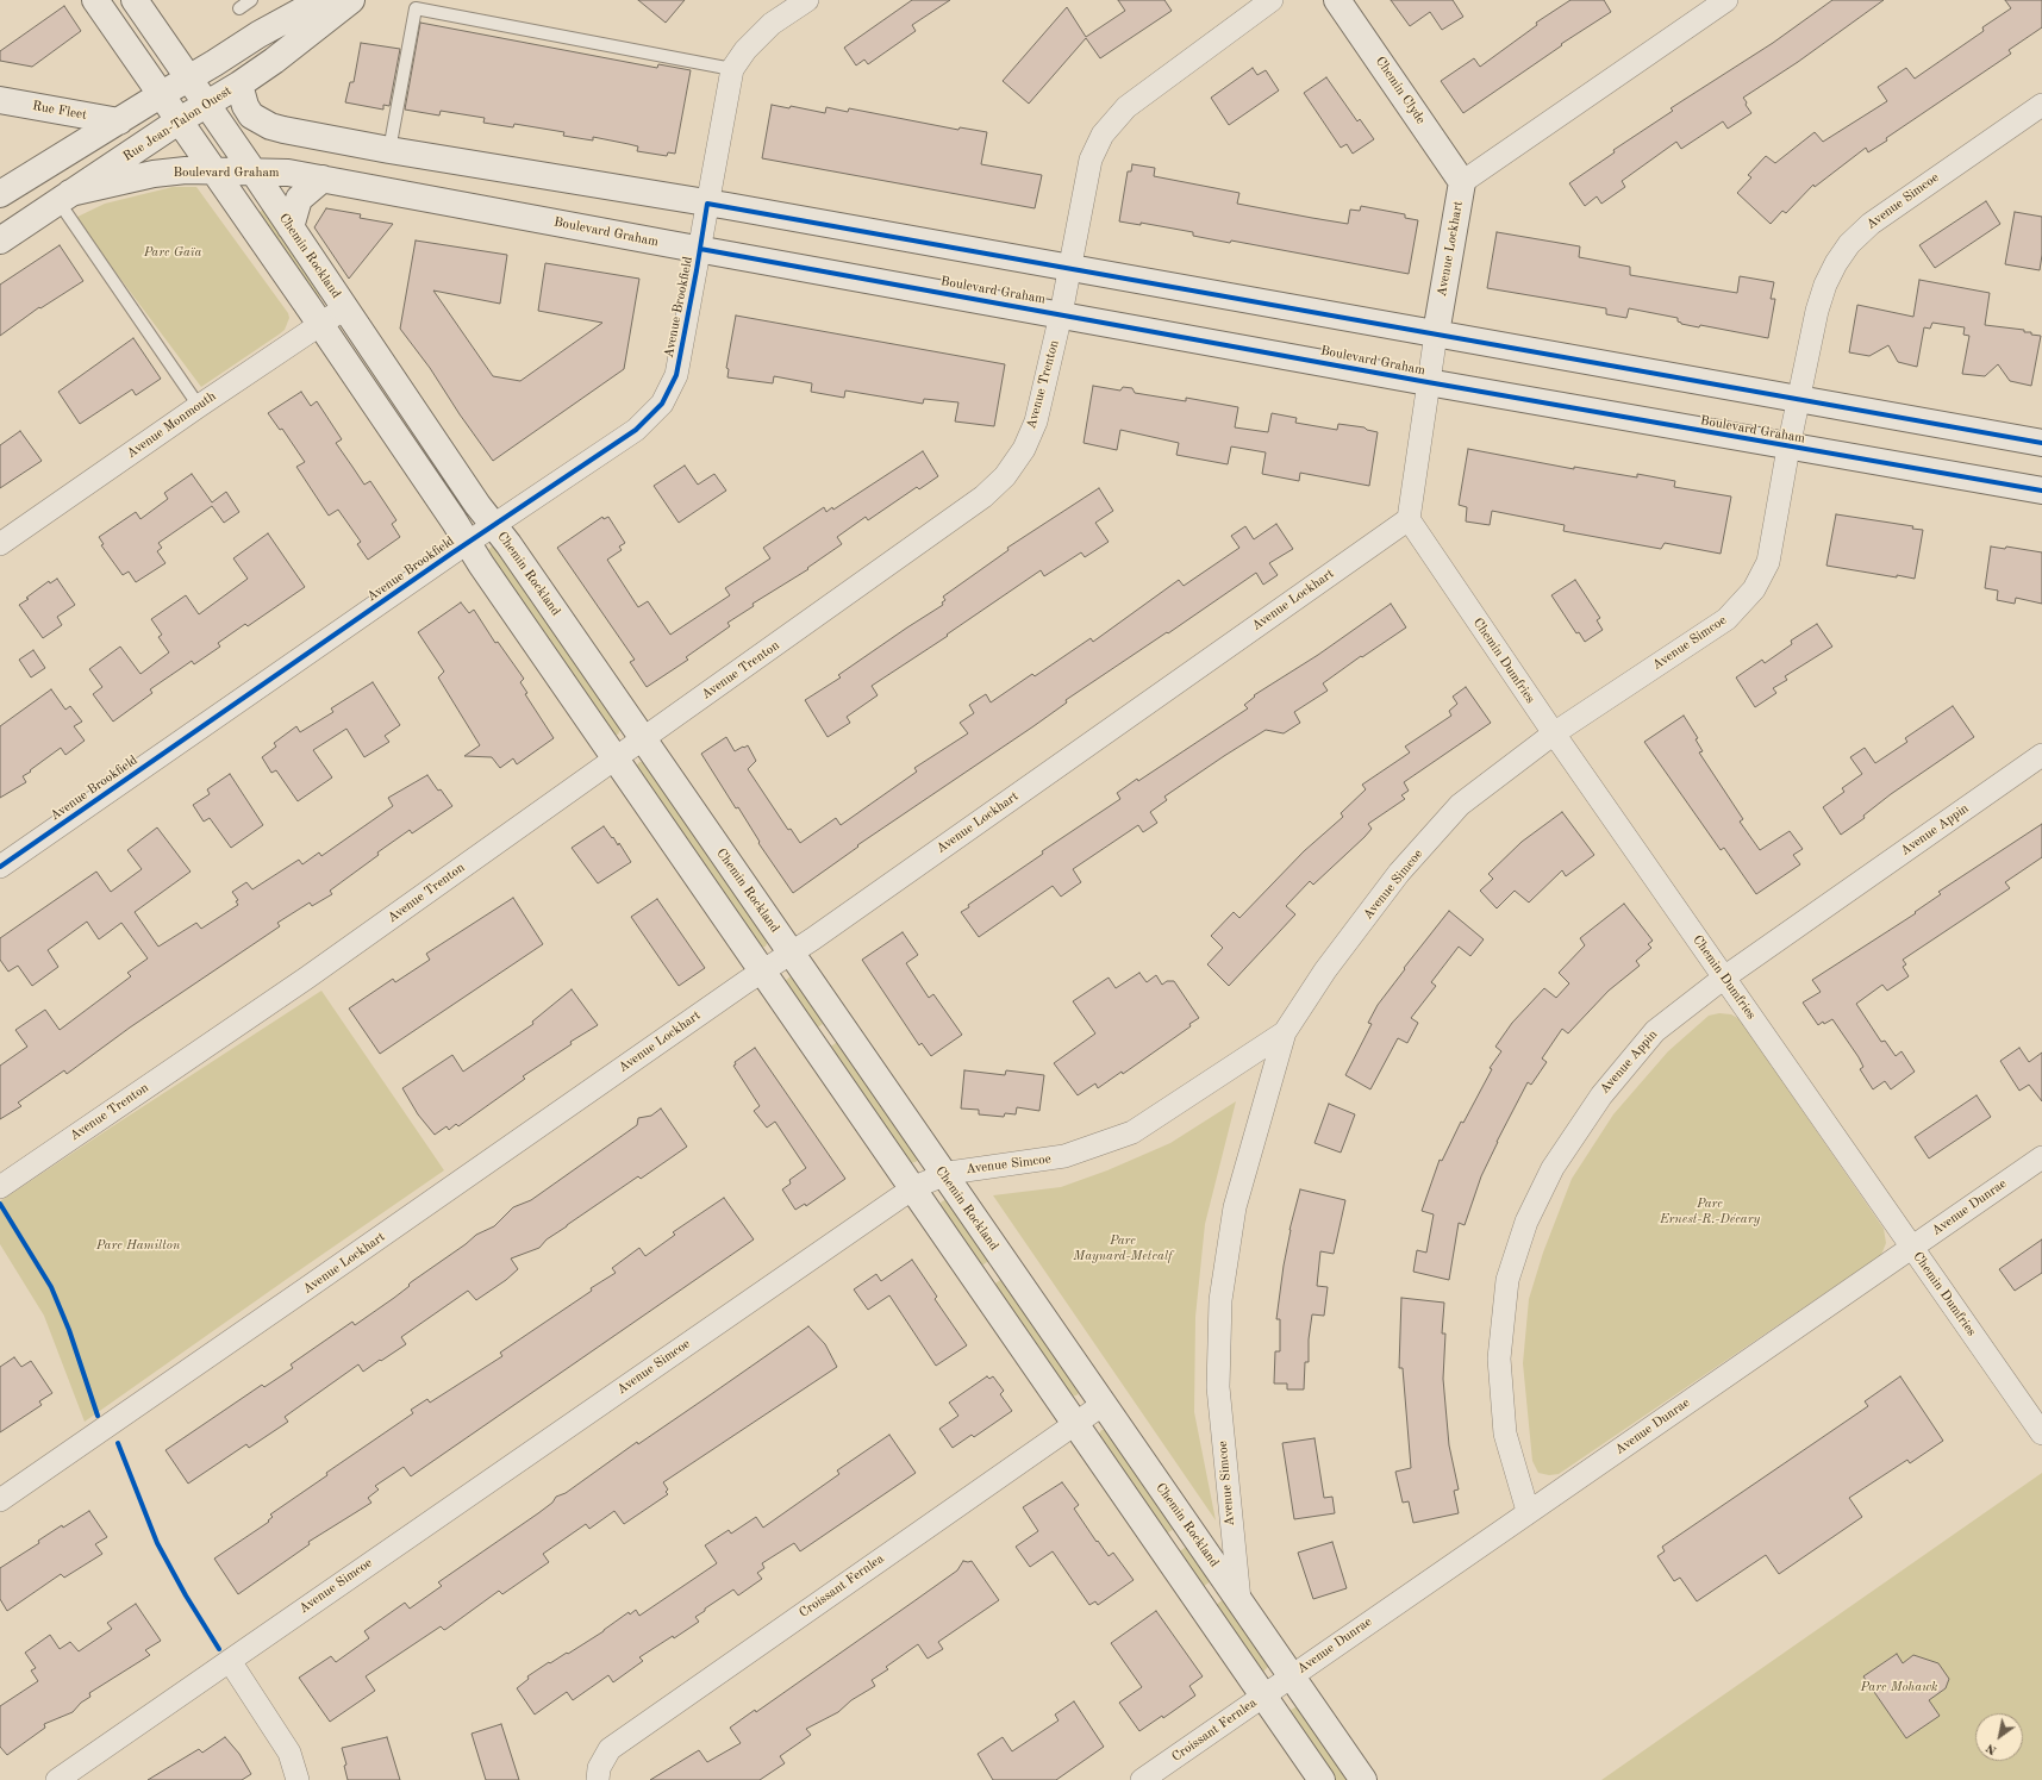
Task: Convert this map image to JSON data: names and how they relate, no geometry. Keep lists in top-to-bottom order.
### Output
{
  "streets": {
    "street": [
      "Chemin Clyde",
      "Rue Fleet",
      "Rue Jean-Talon Ouest",
      "Boulevard Graham",
      "Avenue Simcoe",
      "Avenue Lockhart",
      "Chemin Rockland",
      "Avenue Brookfield",
      "Avenue Trenton",
      "Avenue Monmouth",
      "Chemin Dumfries",
      "Avenue Appin",
      "Avenue Dunrae",
      "Croissant Fernlea"
    ]
  },
  "crossings": [
    ["Chemin Clyde", "Avenue Lockhart"],
    ["Rue Jean-Talon Ouest", "Boulevard Graham"],
    ["Rue Jean-Talon Ouest", "Chemin Rockland"],
    ["Boulevard Graham", "Avenue Simcoe"],
    ["Boulevard Graham", "Avenue Lockhart"],
    ["Boulevard Graham", "Chemin Rockland"],
    ["Boulevard Graham", "Avenue Brookfield"],
    ["Boulevard Graham", "Avenue Trenton"],
    ["Avenue Simcoe", "Chemin Rockland"],
    ["Avenue Simcoe", "Chemin Dumfries"],
    ["Avenue Lockhart", "Chemin Rockland"],
    ["Avenue Lockhart", "Chemin Dumfries"],
    ["Chemin Rockland", "Avenue Brookfield"],
    ["Chemin Rockland", "Avenue Trenton"],
    ["Chemin Rockland", "Avenue Monmouth"],
    ["Chemin Rockland", "Avenue Dunrae"],
    ["Chemin Rockland", "Croissant Fernlea"],
    ["Chemin Dumfries", "Avenue Appin"],
    ["Chemin Dumfries", "Avenue Dunrae"],
    ["Avenue Appin", "Avenue Dunrae"],
    ["Avenue Dunrae", "Croissant Fernlea"]
  ],
  "parks": [
    "Parc Gaïa",
    "Parc Ernest-R.-Décary",
    "Parc Maynard-Metcalf",
    "Parc Hamilton",
    "Parc Mohawk"
  ],
  "north": "bottom left"
}
